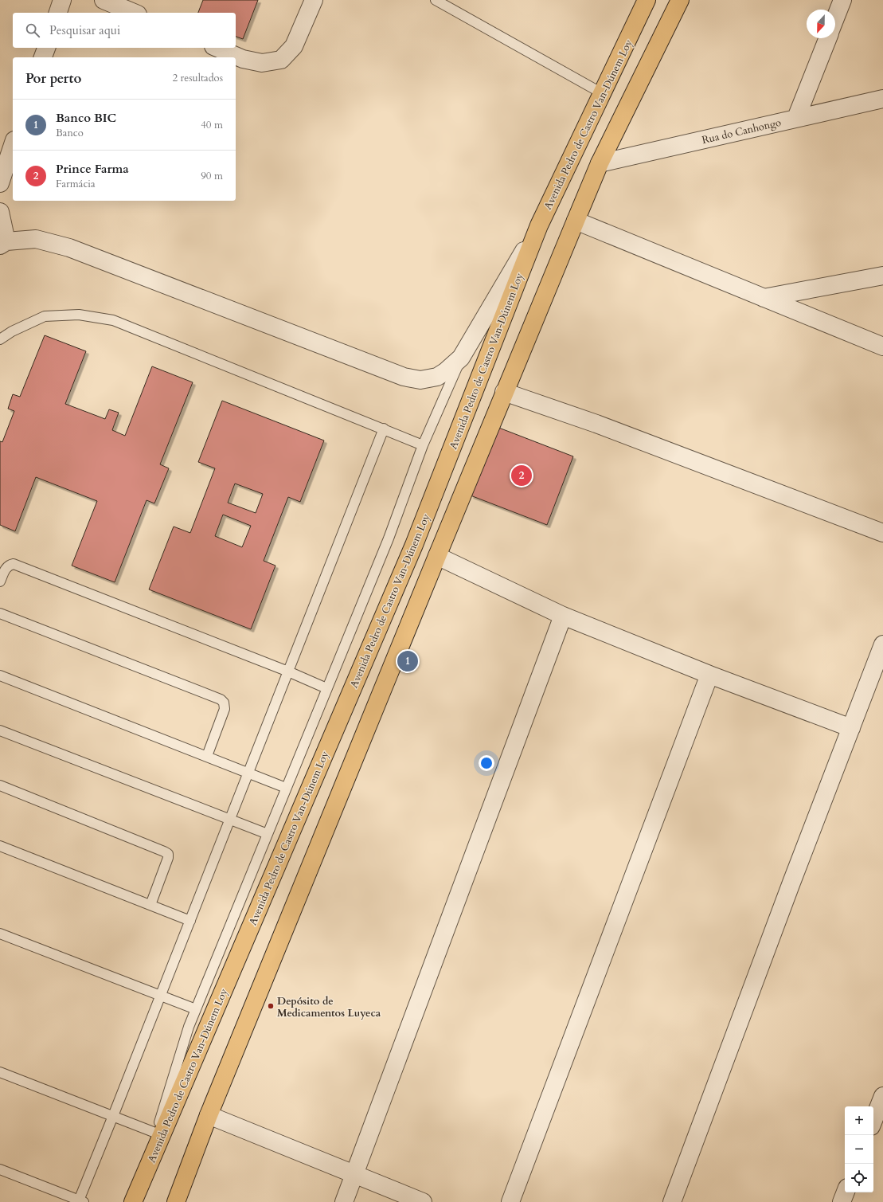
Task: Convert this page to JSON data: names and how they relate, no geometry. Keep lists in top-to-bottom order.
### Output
{
  "streets": {
    "highway": ["Avenida Pedro de Castro Van-Dúnem Loy"],
    "street": ["Rua do Canhongo"]
  },
  "places": ["Depósito de Medicamentos Luyeca"],
  "north": "bottom",
  "page": {
    "search": "Pesquisar aqui",
    "heading": ["Por perto", "2 resultados"],
    "list": [
      {
        "mark": "1",
        "name": "Banco BIC",
        "note": "Banco",
        "value": "40 m"
      },
      {
        "mark": "2",
        "name": "Prince Farma",
        "note": "Farmácia",
        "value": "90 m"
      }
    ],
    "pins": ["2", "1"],
    "map_buttons": ["+", "−"]
  }
}
